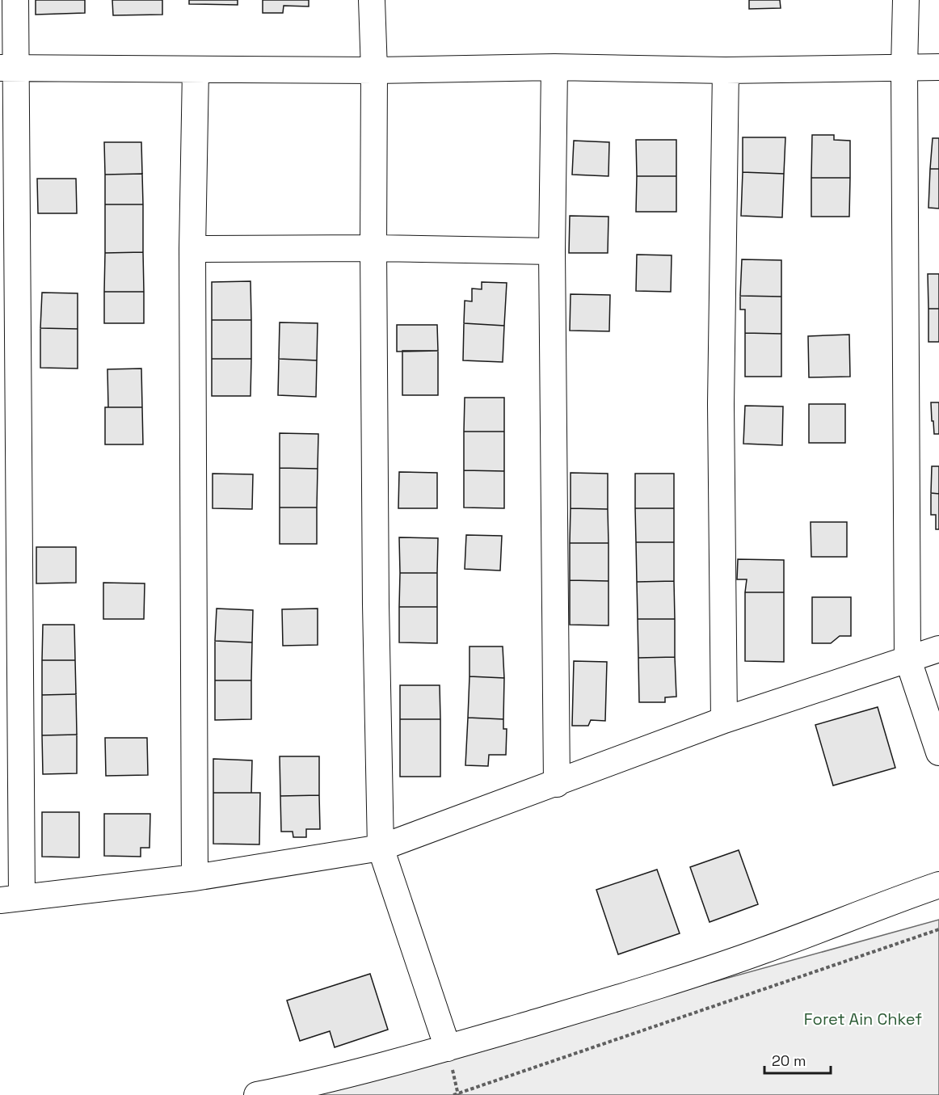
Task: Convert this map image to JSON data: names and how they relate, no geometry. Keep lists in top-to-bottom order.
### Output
{
  "parks": ["Foret Ain Chkef"],
  "scale_bar": "20 m"
}
